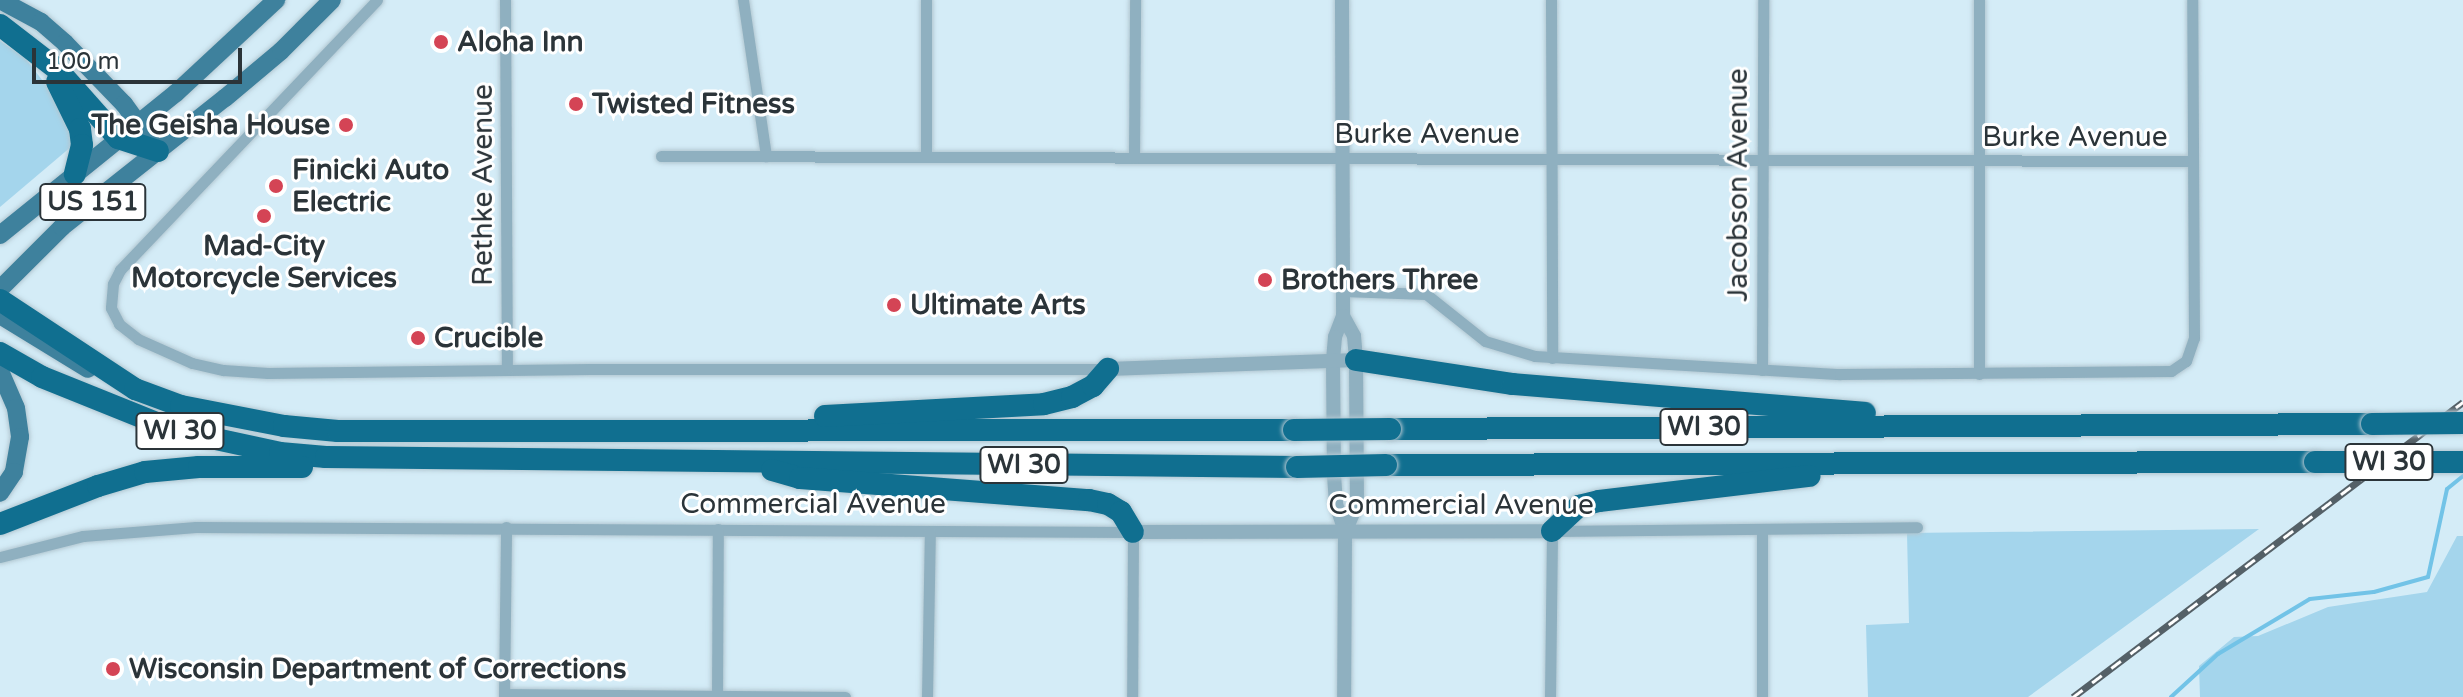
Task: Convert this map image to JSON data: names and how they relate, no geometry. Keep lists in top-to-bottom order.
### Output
{
  "streets": {
    "highway": ["WI 30"],
    "main road": ["US 151"],
    "street": [
      "Burke Avenue",
      "Rethke Avenue",
      "Jacobson Avenue",
      "Commercial Avenue"
    ]
  },
  "crossings": [
    ["Burke Avenue", "Jacobson Avenue"]
  ],
  "places": [
    "Aloha Inn",
    "Twisted Fitness",
    "The Geisha House",
    "Finicki Auto Electric",
    "Mad-City Motorcycle Services",
    "Brothers Three",
    "Ultimate Arts",
    "Crucible",
    "Wisconsin Department of Corrections"
  ],
  "scale_bar": "100 m"
}
